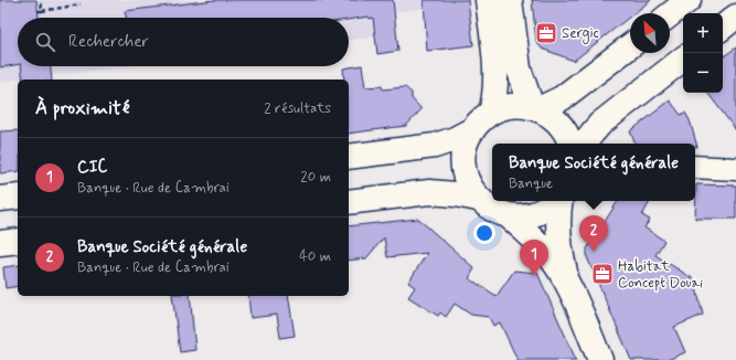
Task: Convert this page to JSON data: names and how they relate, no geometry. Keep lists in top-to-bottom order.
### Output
{
  "places": {
    "office": ["Sergic", "Habitat Concept Douai"]
  },
  "north": "top left",
  "page": {
    "map_buttons": ["+", "−"],
    "search": "Rechercher",
    "heading": ["À proximité", "2 résultats"],
    "list": [
      {
        "mark": "1",
        "name": "CIC",
        "note": "Banque · Rue de Cambrai",
        "value": "20 m"
      },
      {
        "mark": "2",
        "name": "Banque Société générale",
        "note": "Banque · Rue de Cambrai",
        "value": "40 m"
      }
    ],
    "popup": ["Banque Société générale", "Banque"],
    "pins": ["2", "1"]
  }
}
